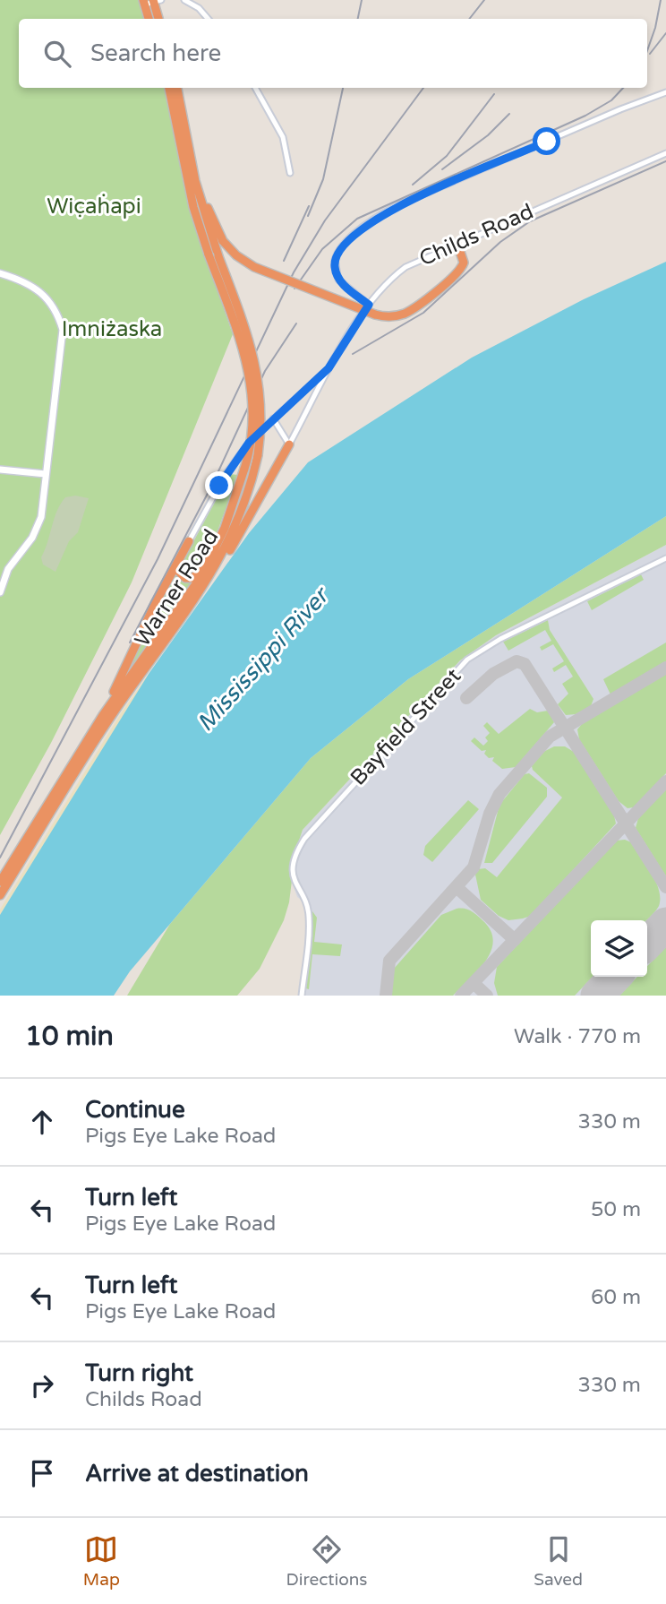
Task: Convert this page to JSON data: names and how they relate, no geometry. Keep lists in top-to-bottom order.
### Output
{
  "streets": {
    "highway": ["Warner Road"],
    "street": ["Childs Road", "Bayfield Street"]
  },
  "water": ["Mississippi River"],
  "parks": ["Wic̣aḣapi", "Imniżaska"],
  "page": {
    "search": "Search here",
    "heading": ["10 min", "Walk · 770 m"],
    "list": [
      ["Continue", "Pigs Eye Lake Road", "330 m"],
      ["Turn left", "Pigs Eye Lake Road", "50 m"],
      ["Turn left", "Pigs Eye Lake Road", "60 m"],
      ["Turn right", "Childs Road", "330 m"],
      "Arrive at destination"
    ],
    "nav": ["Map", "Directions", "Saved"]
  }
}
